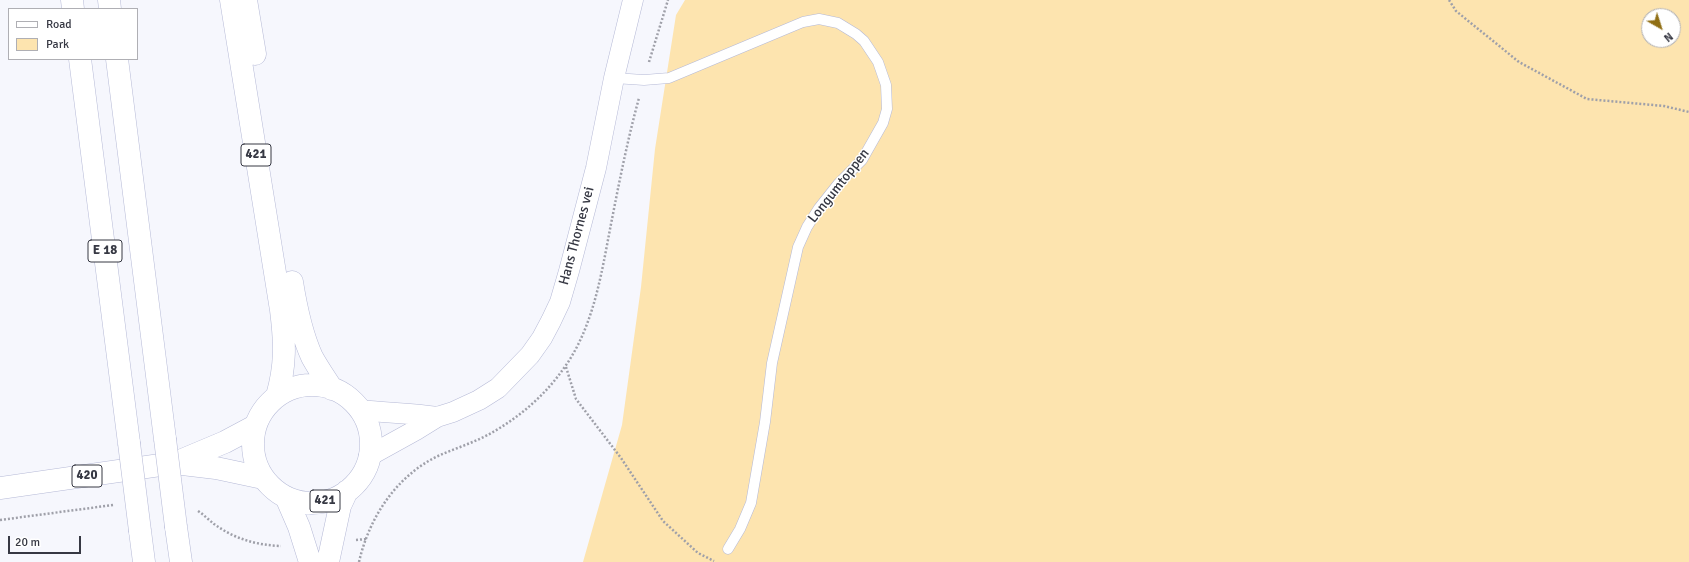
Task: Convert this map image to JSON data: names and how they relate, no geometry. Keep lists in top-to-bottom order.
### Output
{
  "streets": {
    "main road": ["421", "E 18", "420"],
    "street": ["Hans Thornes vei"],
    "lane": ["Longumtoppen"]
  },
  "crossings": [
    ["421", "Hans Thornes vei"],
    ["421", "420"],
    ["Longumtoppen", "Hans Thornes vei"],
    ["Hans Thornes vei", "420"]
  ],
  "legend": ["Road", "Park"],
  "scale_bar": "20 m",
  "north": "bottom right"
}
